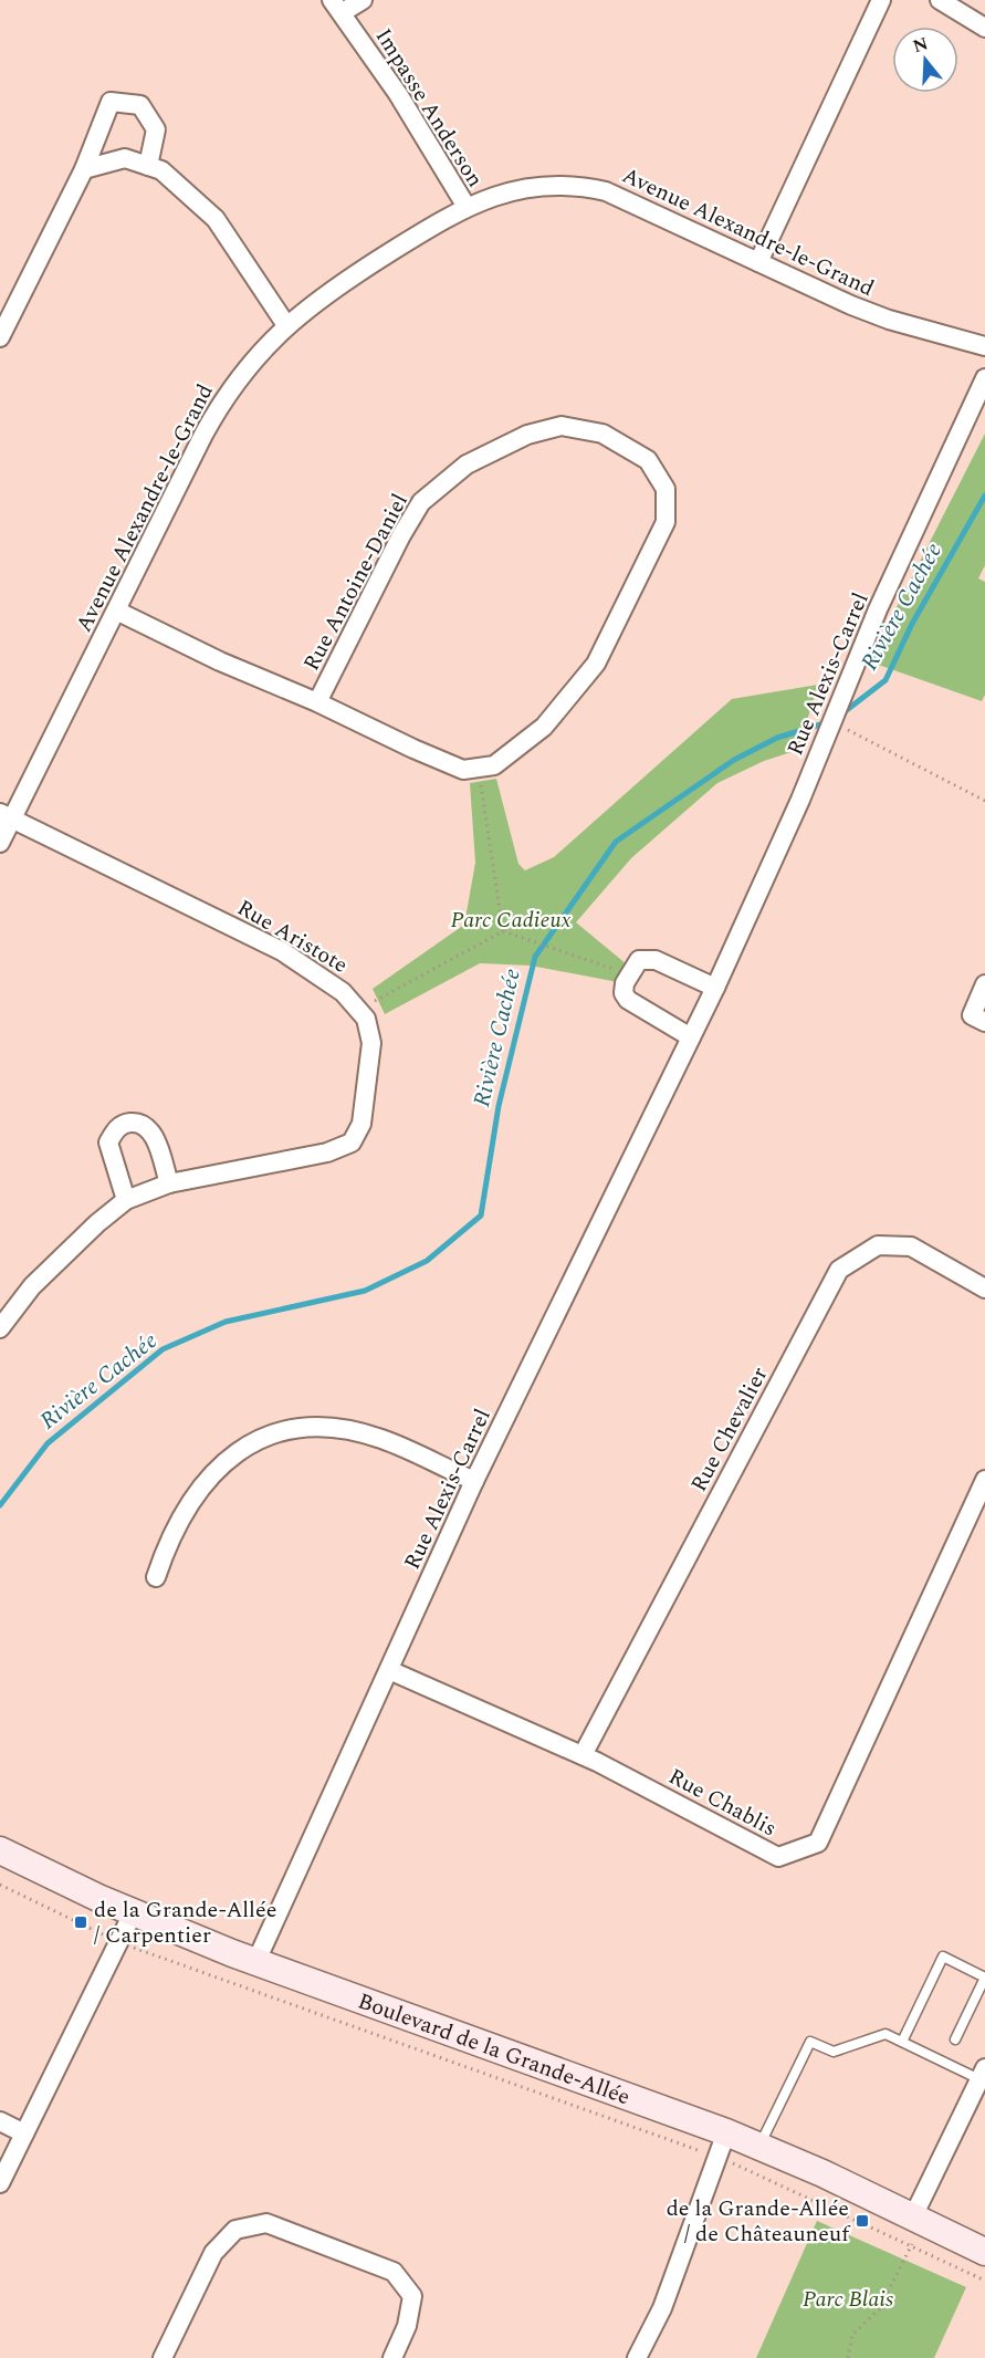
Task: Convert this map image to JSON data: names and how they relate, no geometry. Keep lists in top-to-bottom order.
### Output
{
  "streets": {
    "street": [
      "Impasse Anderson",
      "Avenue Alexandre-le-Grand",
      "Rue Antoine-Daniel",
      "Rue Alexis-Carrel",
      "Rue Aristote",
      "Rue Chevalier",
      "Rue Chablis",
      "Boulevard de la Grande-Allée"
    ]
  },
  "crossings": [
    ["Impasse Anderson", "Avenue Alexandre-le-Grand"],
    ["Avenue Alexandre-le-Grand", "Rue Antoine-Daniel"],
    ["Avenue Alexandre-le-Grand", "Rue Aristote"],
    ["Rue Alexis-Carrel", "Rue Chablis"],
    ["Rue Alexis-Carrel", "Boulevard de la Grande-Allée"],
    ["Rue Chevalier", "Rue Chablis"]
  ],
  "water": ["Rivière Cachée"],
  "parks": ["Parc Cadieux", "Parc Blais"],
  "places": {
    "transit": ["de la Grande-Allée / Carpentier", "de la Grande-Allée / de Châteauneuf"]
  },
  "north": "top"
}
